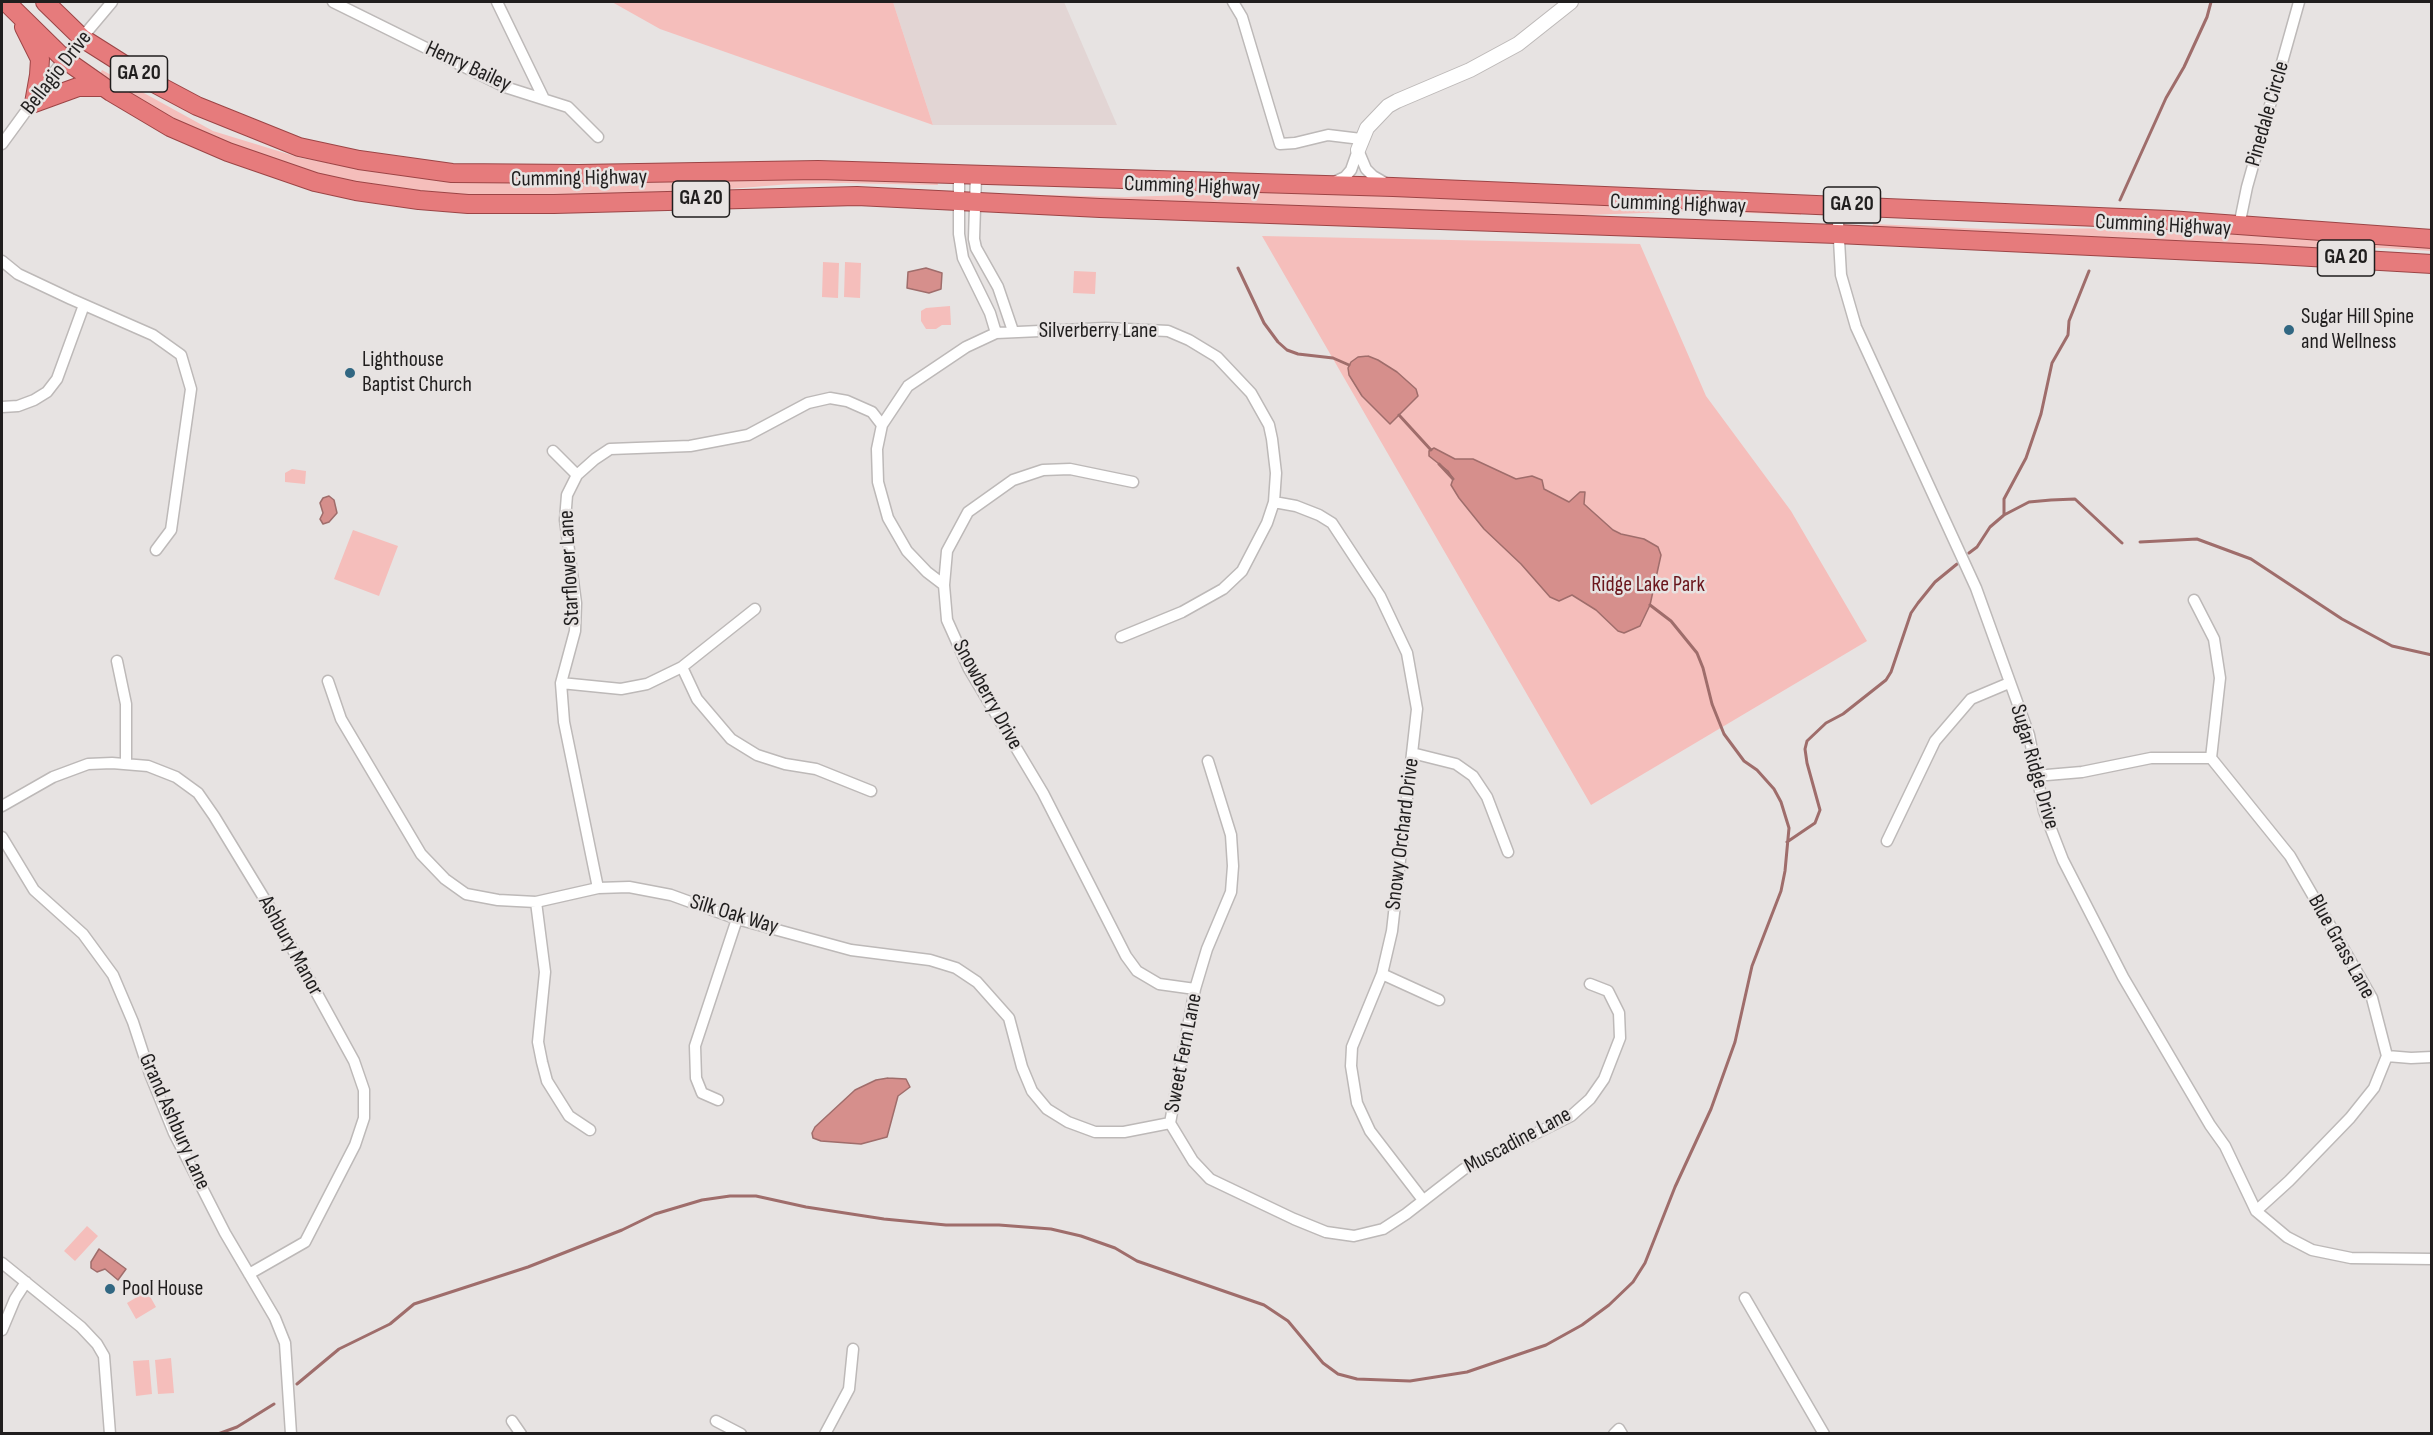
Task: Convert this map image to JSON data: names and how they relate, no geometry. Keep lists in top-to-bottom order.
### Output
{
  "streets": {
    "highway": ["GA 20", "Cumming Highway"],
    "street": [
      "Henry Bailey",
      "Bellagio Drive",
      "Pinedale Circle",
      "Silverberry Lane",
      "Starflower Lane",
      "Snowberry Drive",
      "Sugar Ridge Drive",
      "Snowy Orchard Drive",
      "Silk Oak Way",
      "Ashbury Manor",
      "Blue Grass Lane",
      "Sweet Fern Lane",
      "Grand Ashbury Lane",
      "Muscadine Lane"
    ]
  },
  "crossings": [
    ["Bellagio Drive", "Cumming Highway"],
    ["Pinedale Circle", "Cumming Highway"],
    ["Cumming Highway", "Sugar Ridge Drive"],
    ["Silverberry Lane", "Starflower Lane"],
    ["Silverberry Lane", "Snowberry Drive"],
    ["Silverberry Lane", "Snowy Orchard Drive"],
    ["Starflower Lane", "Silk Oak Way"],
    ["Snowberry Drive", "Sweet Fern Lane"],
    ["Snowy Orchard Drive", "Sweet Fern Lane"],
    ["Snowy Orchard Drive", "Muscadine Lane"],
    ["Silk Oak Way", "Sweet Fern Lane"],
    ["Ashbury Manor", "Grand Ashbury Lane"],
    ["Sweet Fern Lane", "Muscadine Lane"]
  ],
  "parks": ["Ridge Lake Park"],
  "places": ["Sugar Hill Spine and Wellness", "Lighthouse Baptist Church", "Pool House"]
}
